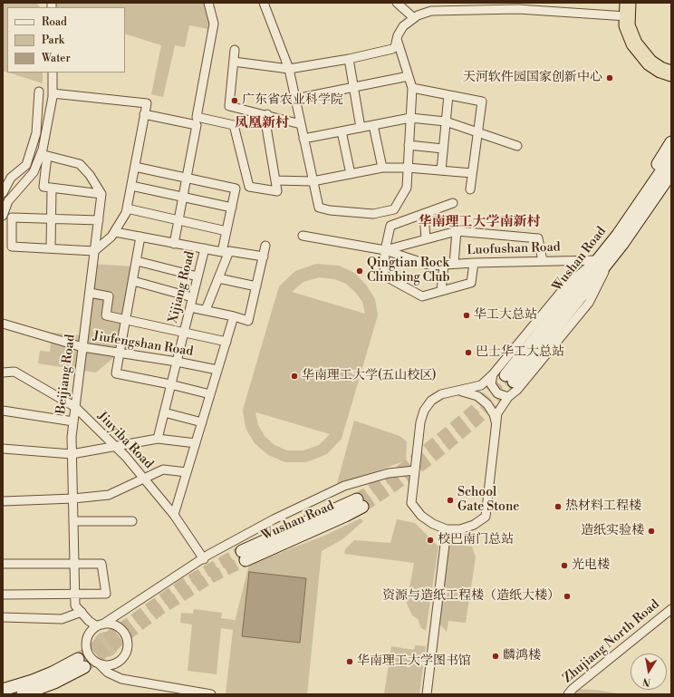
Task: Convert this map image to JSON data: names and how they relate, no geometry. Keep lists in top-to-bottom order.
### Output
{
  "streets": {
    "main road": ["Wushan Road"],
    "street": [
      "Luofushan Road",
      "Xijiang Road",
      "Jiufengshan Road",
      "Beijiang Road",
      "Jiuyiba Road",
      "Zhujiang North Road"
    ]
  },
  "crossings": [
    ["Luofushan Road", "Wushan Road"],
    ["Xijiang Road", "Jiufengshan Road"],
    ["Jiufengshan Road", "Beijiang Road"],
    ["Beijiang Road", "Jiuyiba Road"]
  ],
  "districts": ["凤凰新村", "华南理工大学南新村"],
  "places": [
    "天河软件园国家创新中心",
    "广东省农业科学院",
    "Qingtian Rock Climbing Club",
    "华工大总站",
    "巴士华工大总站",
    "华南理工大学(五山校区)",
    "School Gate Stone",
    "热材料工程楼",
    "造纸实验楼",
    "校巴南门总站",
    "光电楼",
    "资源与造纸工程楼（造纸大楼）",
    "麟鸿楼",
    "华南理工大学图书馆"
  ],
  "legend": ["Road", "Park", "Water"],
  "north": "bottom"
}
